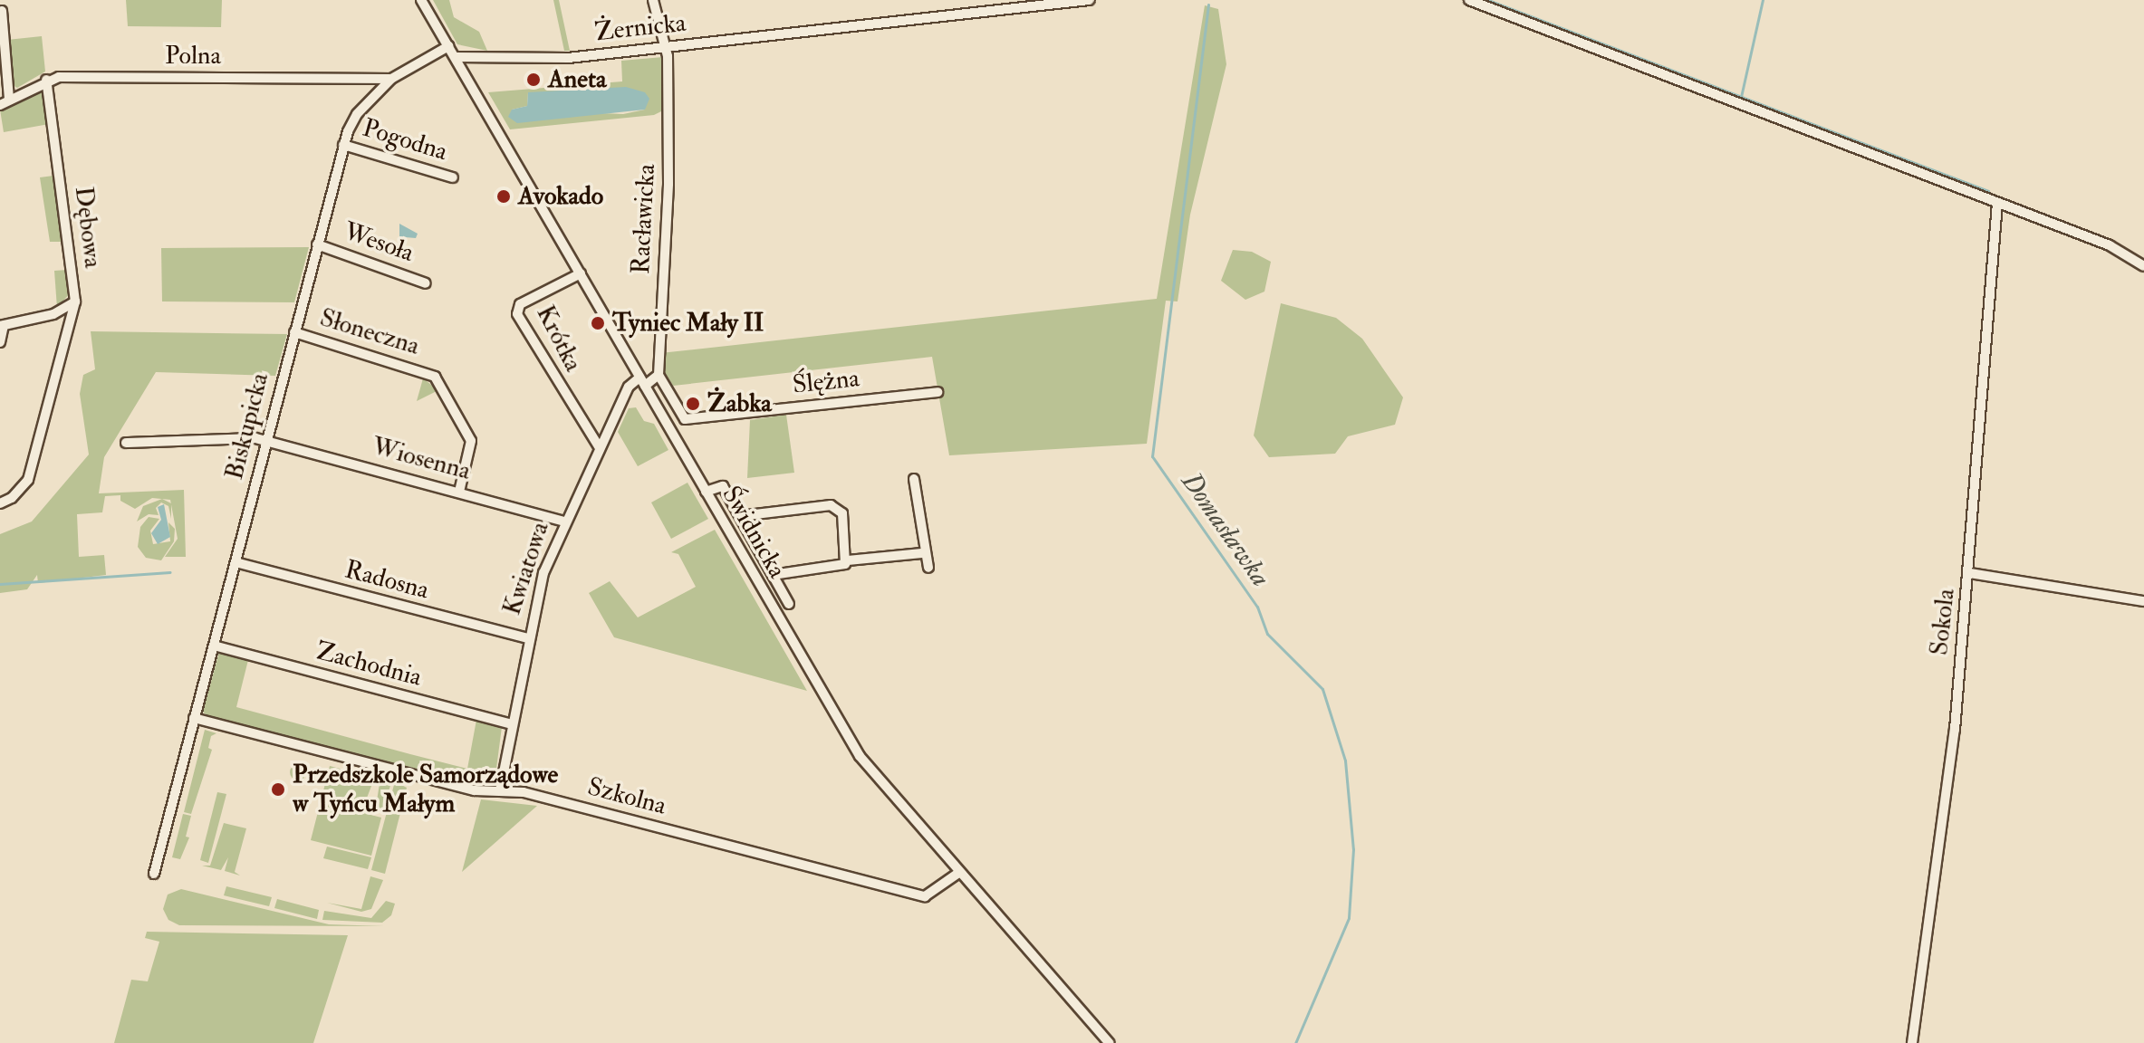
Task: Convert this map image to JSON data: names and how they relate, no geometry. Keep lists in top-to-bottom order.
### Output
{
  "streets": {
    "street": [
      "Żernicka",
      "Polna",
      "Pogodna",
      "Racławicka",
      "Dębowa",
      "Wesoła",
      "Słoneczna",
      "Krótka",
      "Ślężna",
      "Biskupicka",
      "Wiosenna",
      "Świdnicka",
      "Kwiatowa",
      "Radosna",
      "Sokola",
      "Zachodnia",
      "Szkolna"
    ]
  },
  "crossings": [
    ["Żernicka", "Racławicka"],
    ["Żernicka", "Świdnicka"],
    ["Polna", "Dębowa"],
    ["Polna", "Biskupicka"],
    ["Pogodna", "Biskupicka"],
    ["Racławicka", "Ślężna"],
    ["Wesoła", "Biskupicka"],
    ["Słoneczna", "Biskupicka"],
    ["Słoneczna", "Wiosenna"],
    ["Krótka", "Świdnicka"],
    ["Krótka", "Kwiatowa"],
    ["Biskupicka", "Wiosenna"],
    ["Biskupicka", "Świdnicka"],
    ["Biskupicka", "Radosna"],
    ["Biskupicka", "Zachodnia"],
    ["Biskupicka", "Szkolna"],
    ["Wiosenna", "Kwiatowa"],
    ["Świdnicka", "Kwiatowa"],
    ["Świdnicka", "Szkolna"],
    ["Kwiatowa", "Radosna"],
    ["Kwiatowa", "Zachodnia"],
    ["Kwiatowa", "Szkolna"]
  ],
  "water": ["Domasławka"],
  "places": [
    "Aneta",
    "Avokado",
    "Tyniec Mały II",
    "Żabka",
    "Przedszkole Samorządowe w Tyńcu Małym"
  ]
}
